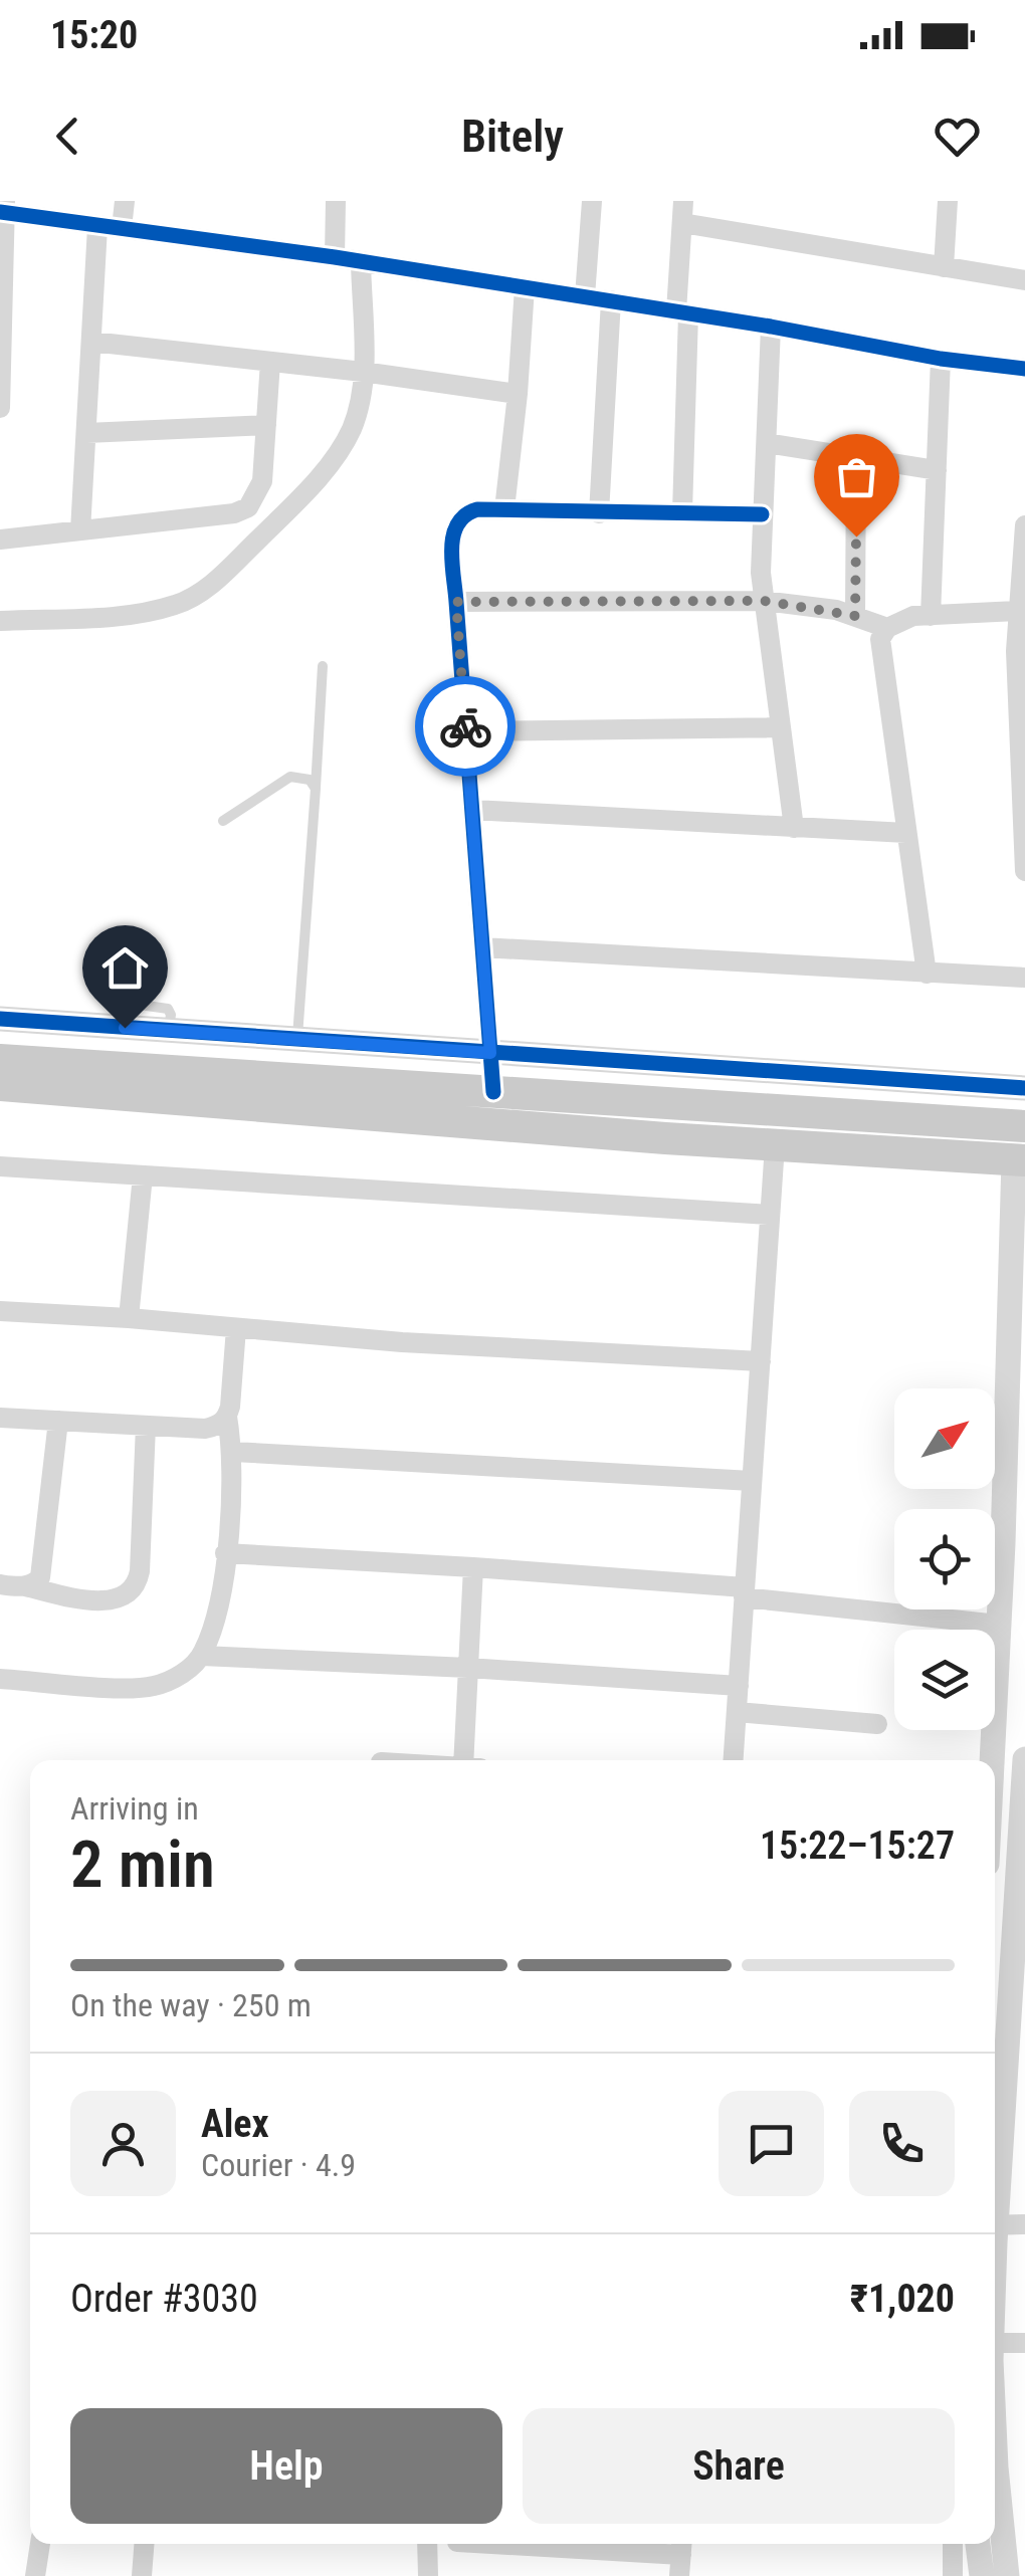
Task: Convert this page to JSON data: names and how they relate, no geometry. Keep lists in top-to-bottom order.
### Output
{
  "north": "top right",
  "page": {
    "status": "15:20",
    "header": "Bitely",
    "heading": ["2 min", "Arriving in", "15:22–15:27"],
    "panel": [
      "Alex",
      "Courier · 4.9",
      "Order #3030",
      "₹1,020"
    ],
    "bar": "On the way · 250 m",
    "buttons": ["Help", "Share"]
  }
}
